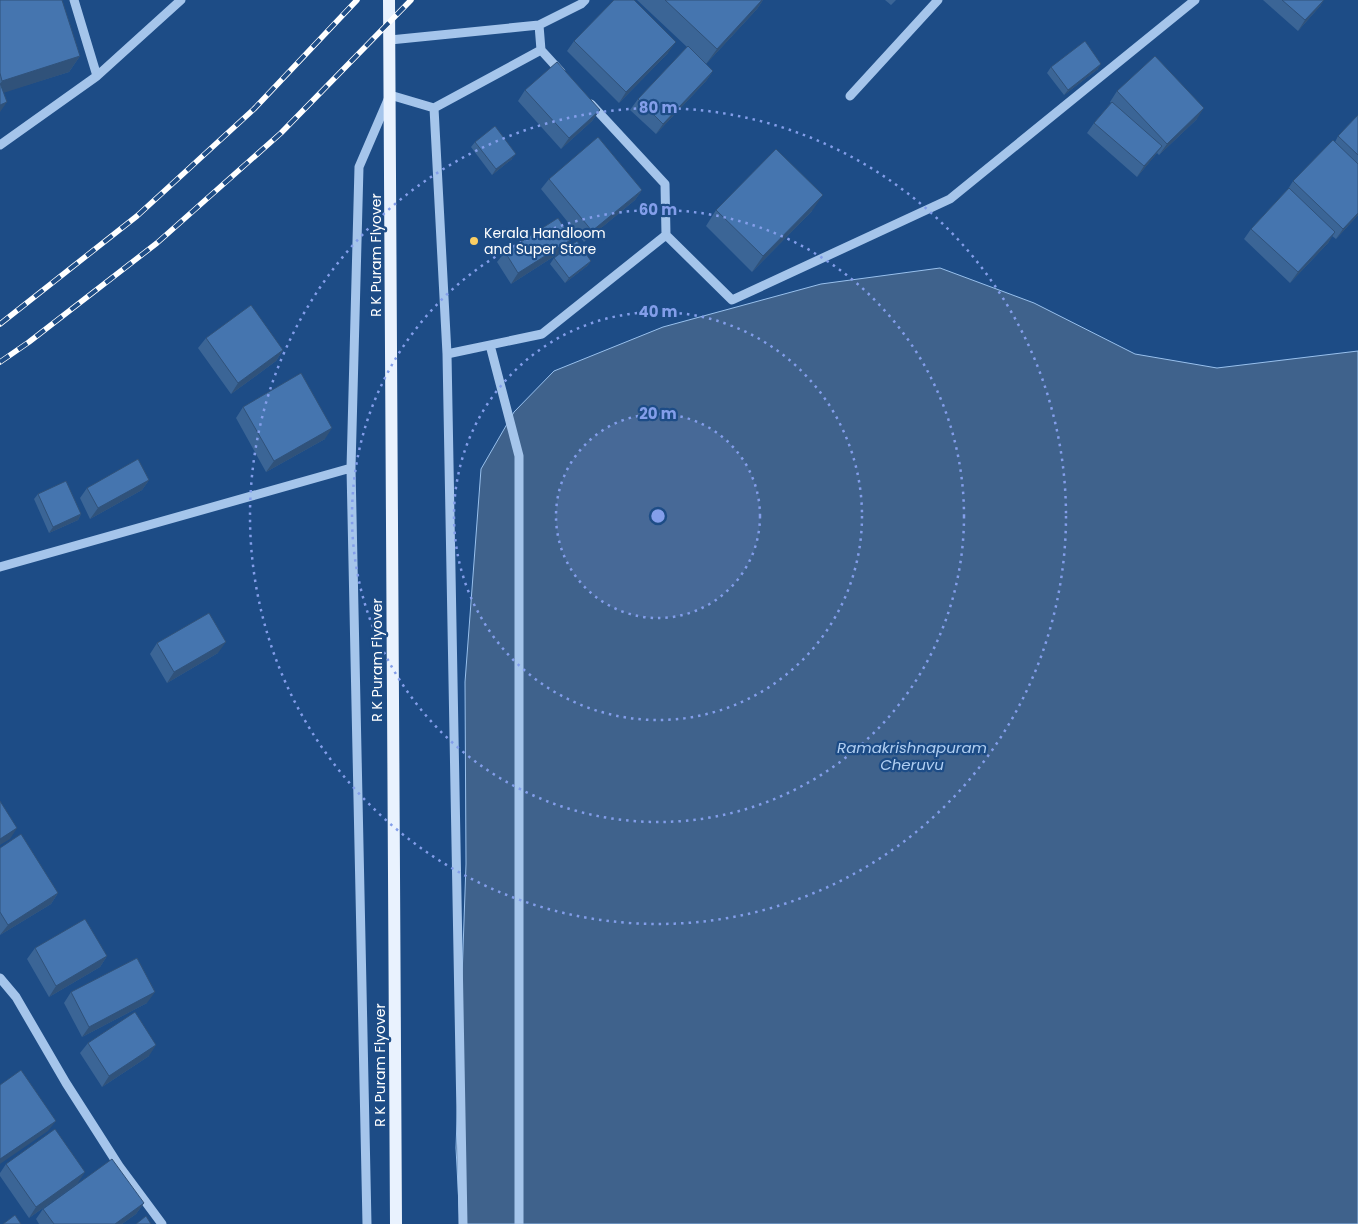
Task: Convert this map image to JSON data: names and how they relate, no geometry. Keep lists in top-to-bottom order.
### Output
{
  "streets": {
    "main road": ["R K Puram Flyover"]
  },
  "water": ["Ramakrishnapuram Cheruvu"],
  "places": ["Kerala Handloom and Super Store"],
  "rings": [
    "80 m",
    "60 m",
    "40 m",
    "20 m"
  ]
}
